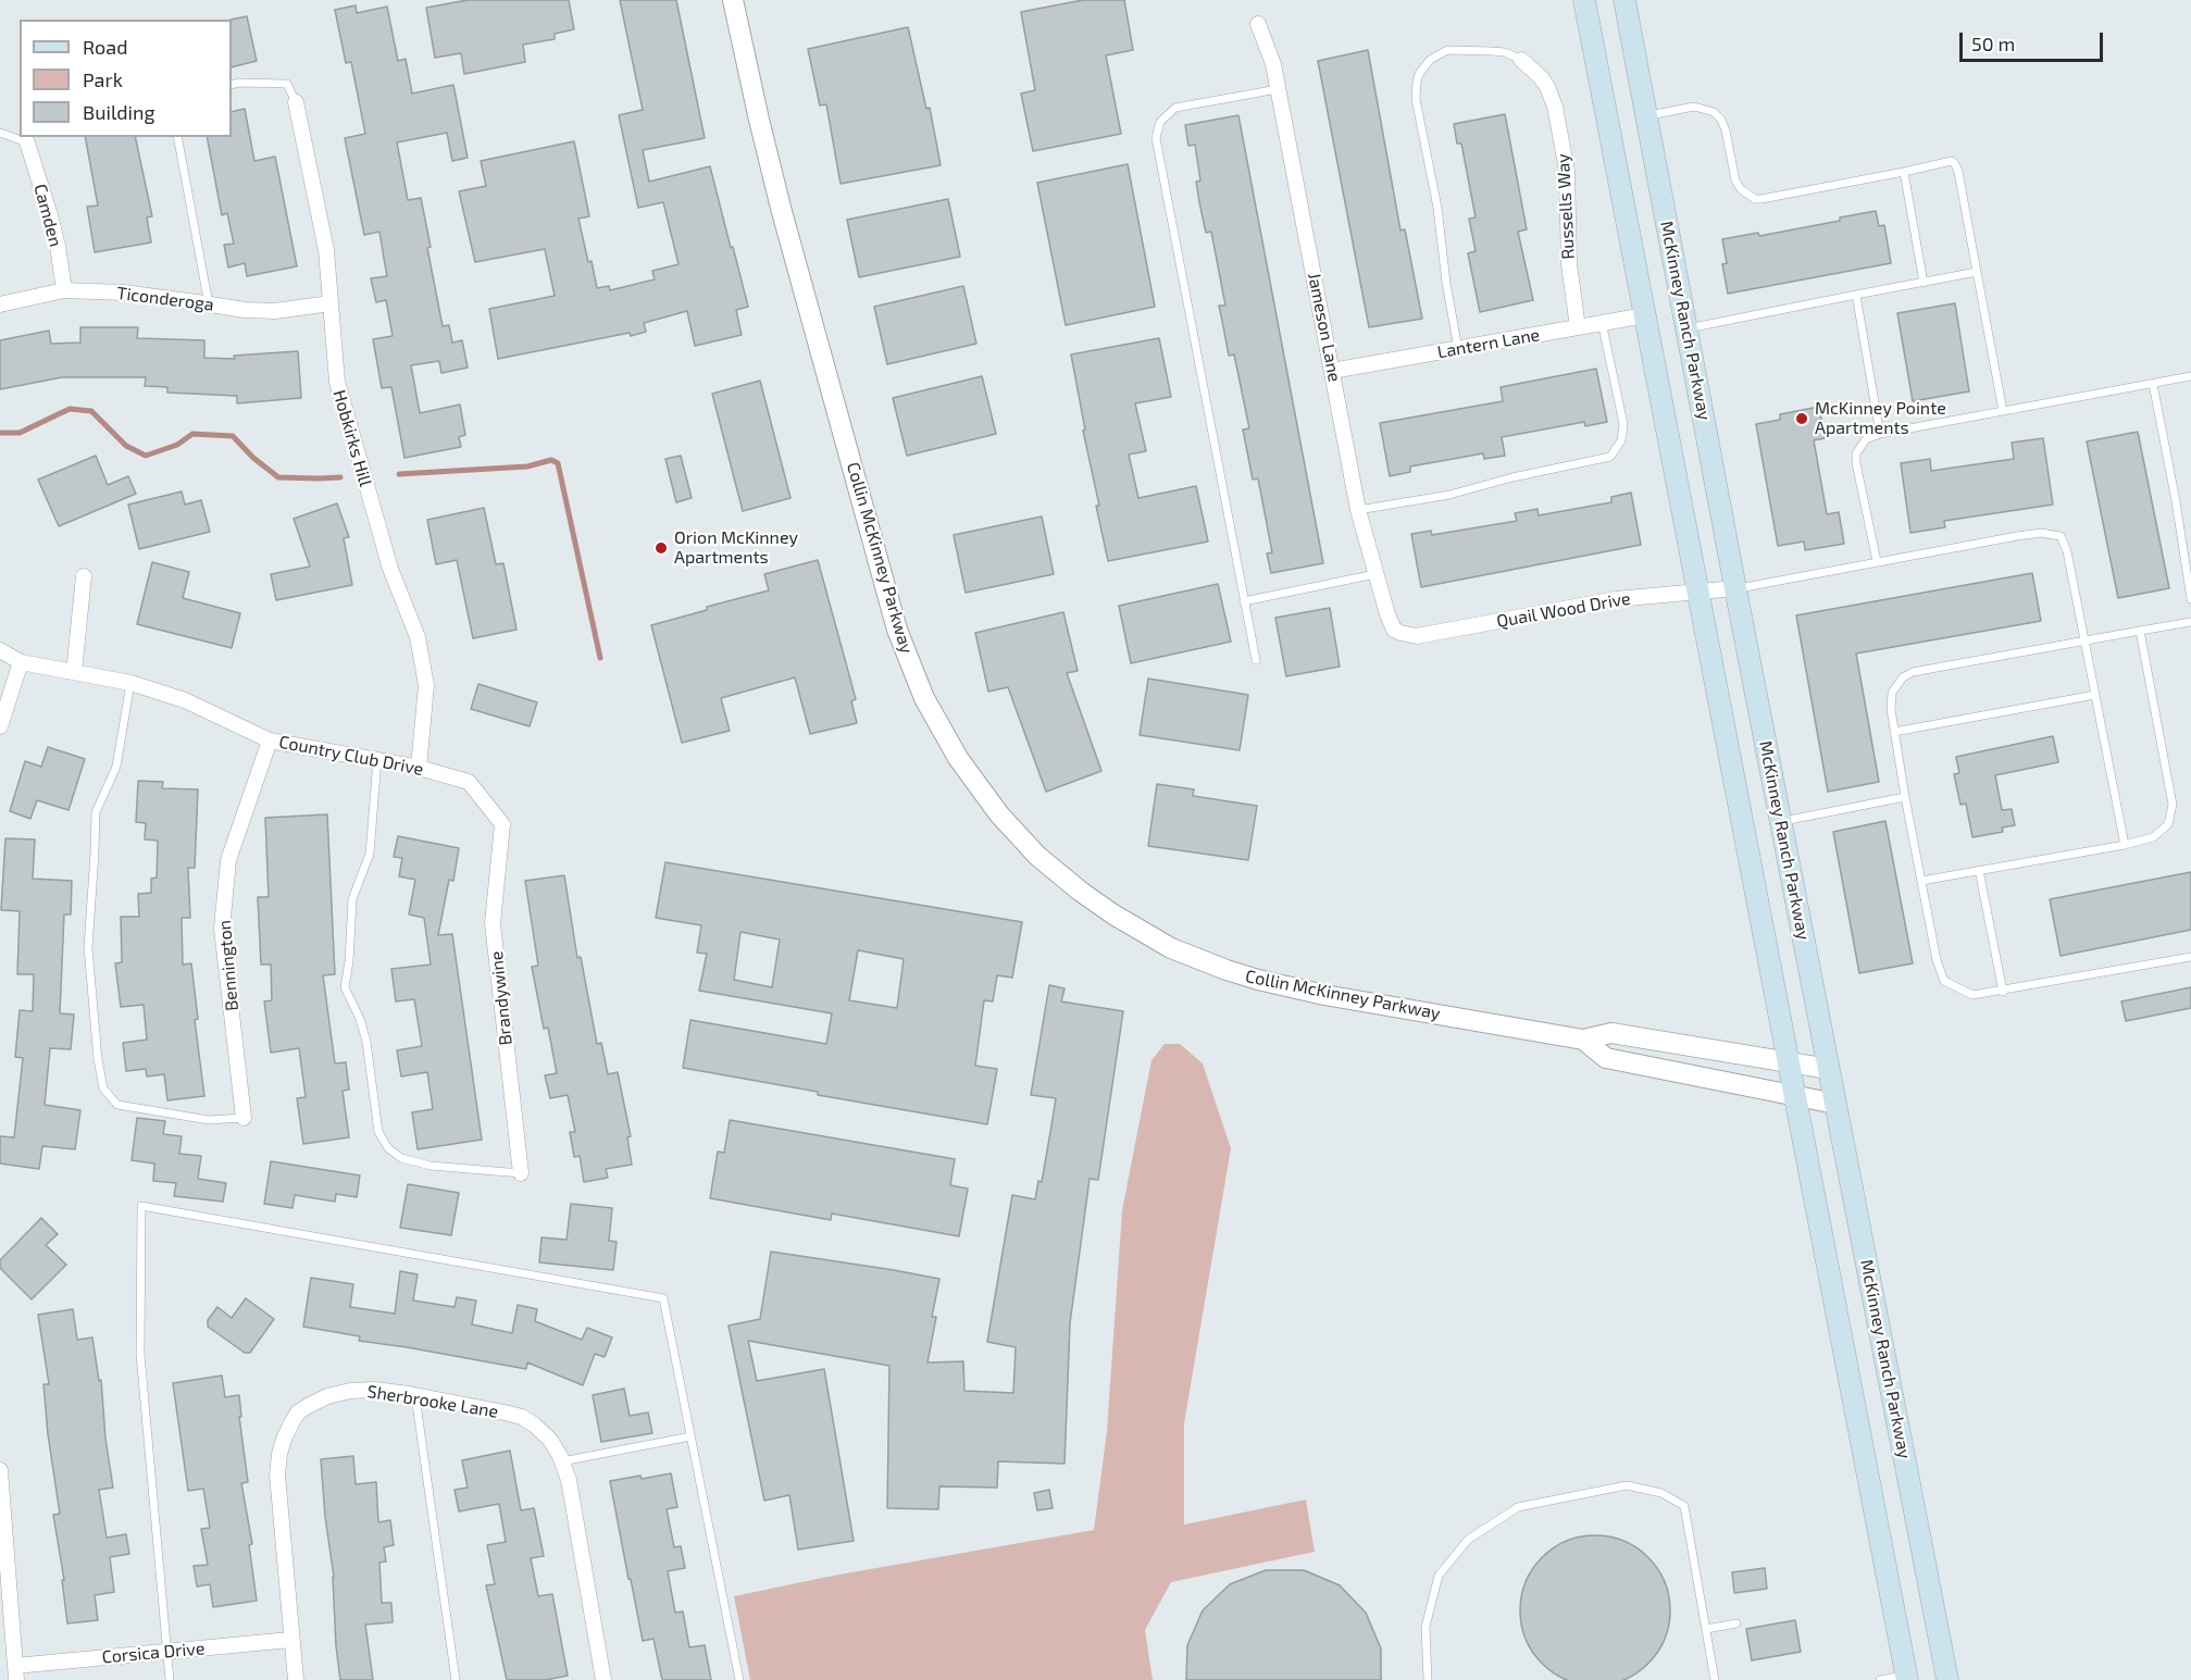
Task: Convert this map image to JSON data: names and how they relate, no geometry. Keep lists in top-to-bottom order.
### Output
{
  "streets": {
    "main road": ["McKinney Ranch Parkway"],
    "street": [
      "Russells Way",
      "Camden",
      "Ticonderoga",
      "Jameson Lane",
      "Lantern Lane",
      "Hobkirks Hill",
      "Collin McKinney Parkway",
      "Quail Wood Drive",
      "Country Club Drive",
      "Bennington",
      "Brandywine",
      "Sherbrooke Lane",
      "Corsica Drive"
    ]
  },
  "crossings": [
    ["Russells Way", "Lantern Lane"],
    ["Camden", "Ticonderoga"],
    ["Ticonderoga", "Hobkirks Hill"],
    ["McKinney Ranch Parkway", "Lantern Lane"],
    ["McKinney Ranch Parkway", "Collin McKinney Parkway"],
    ["McKinney Ranch Parkway", "Quail Wood Drive"],
    ["Jameson Lane", "Lantern Lane"],
    ["Jameson Lane", "Quail Wood Drive"],
    ["Hobkirks Hill", "Country Club Drive"],
    ["Country Club Drive", "Bennington"],
    ["Country Club Drive", "Brandywine"],
    ["Sherbrooke Lane", "Corsica Drive"]
  ],
  "places": ["McKinney Pointe Apartments", "Orion McKinney Apartments"],
  "legend": ["Road", "Park", "Building"],
  "scale_bar": "50 m"
}
